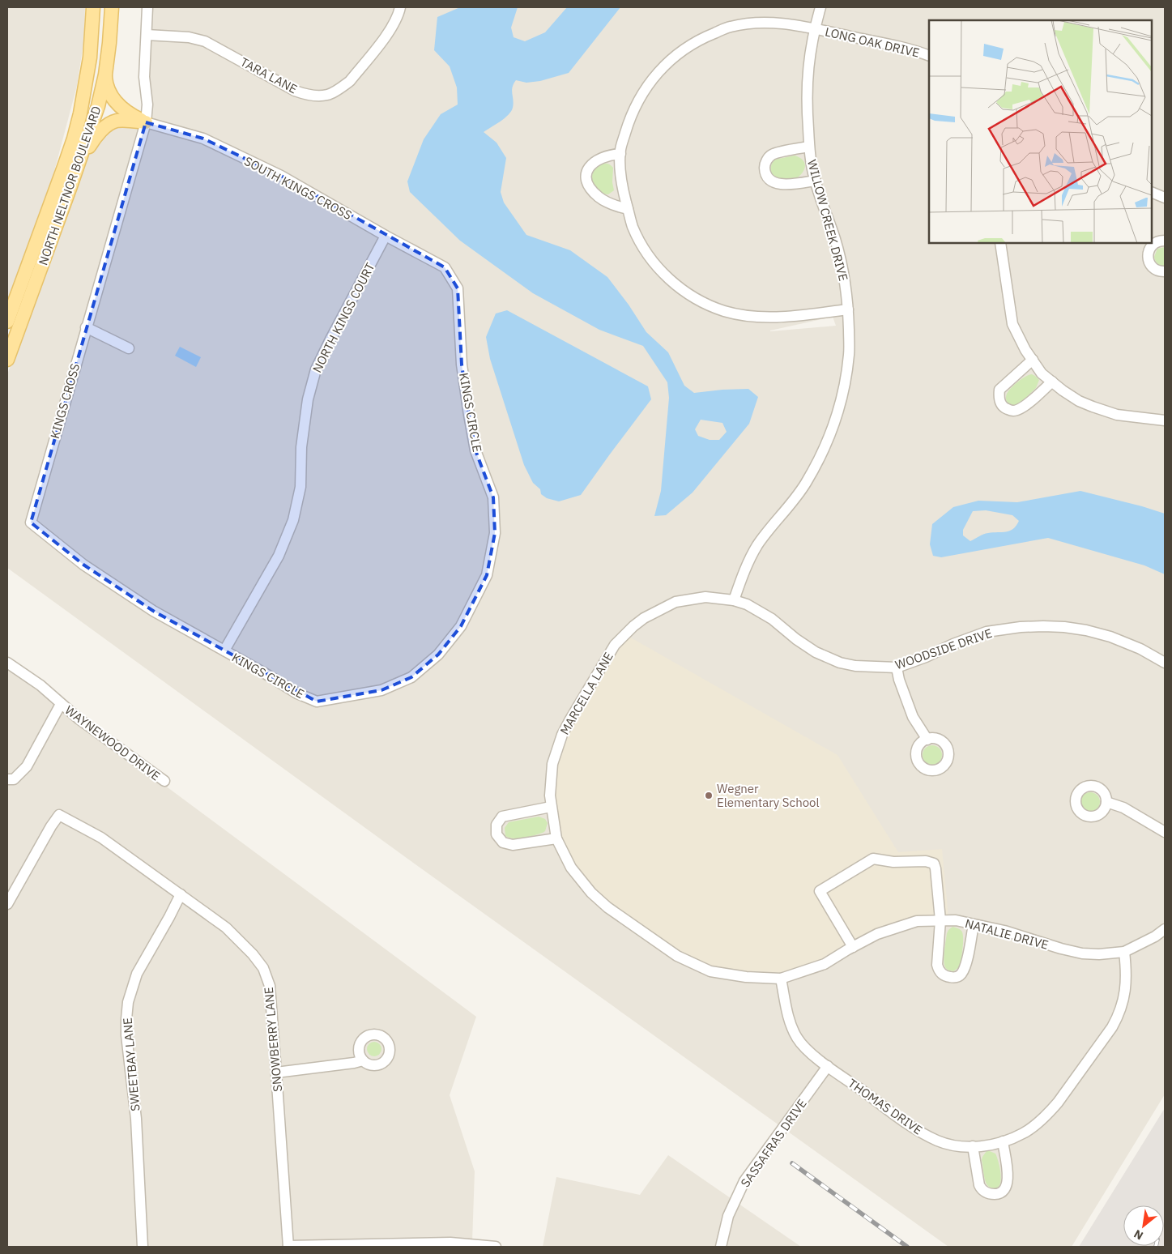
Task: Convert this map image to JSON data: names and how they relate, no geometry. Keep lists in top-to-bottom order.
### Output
{
  "streets": {
    "main road": ["NORTH NELTNOR BOULEVARD"],
    "street": [
      "LONG OAK DRIVE",
      "TARA LANE",
      "SOUTH KINGS CROSS",
      "WILLOW CREEK DRIVE",
      "NORTH KINGS COURT",
      "KINGS CROSS",
      "KINGS CIRCLE",
      "WOODSIDE DRIVE",
      "MARCELLA LANE",
      "WAYNEWOOD DRIVE",
      "NATALIE DRIVE",
      "SNOWBERRY LANE",
      "SWEETBAY LANE",
      "THOMAS DRIVE",
      "SASSAFRAS DRIVE"
    ]
  },
  "crossings": [
    ["LONG OAK DRIVE", "WILLOW CREEK DRIVE"],
    ["SOUTH KINGS CROSS", "NORTH KINGS COURT"],
    ["SOUTH KINGS CROSS", "KINGS CROSS"],
    ["SOUTH KINGS CROSS", "KINGS CIRCLE"],
    ["WILLOW CREEK DRIVE", "WOODSIDE DRIVE"],
    ["WILLOW CREEK DRIVE", "MARCELLA LANE"],
    ["NORTH KINGS COURT", "KINGS CIRCLE"],
    ["KINGS CROSS", "KINGS CIRCLE"],
    ["WOODSIDE DRIVE", "MARCELLA LANE"],
    ["MARCELLA LANE", "NATALIE DRIVE"],
    ["MARCELLA LANE", "THOMAS DRIVE"],
    ["NATALIE DRIVE", "THOMAS DRIVE"],
    ["SNOWBERRY LANE", "SWEETBAY LANE"],
    ["THOMAS DRIVE", "SASSAFRAS DRIVE"]
  ],
  "places": ["Wegner Elementary School"],
  "north": "bottom left"
}
